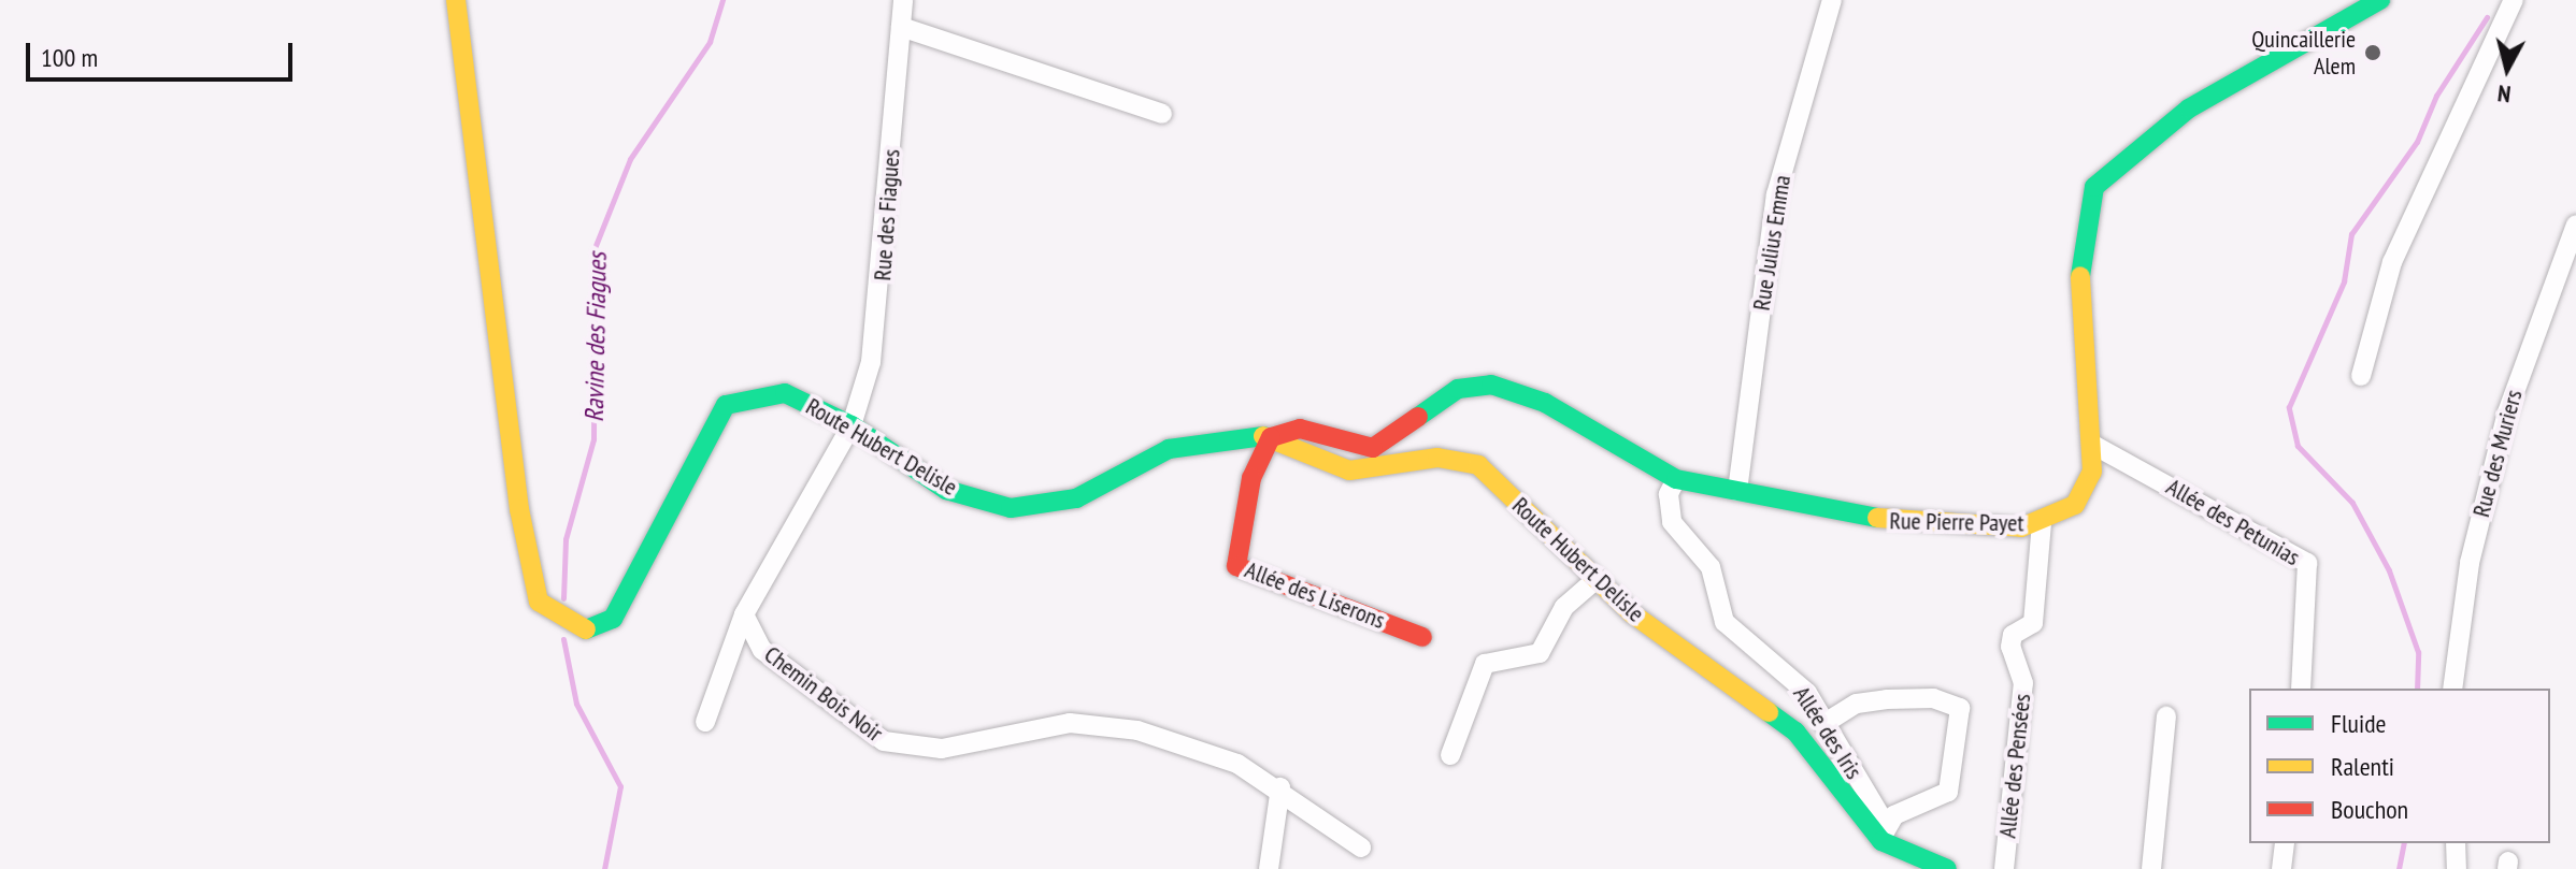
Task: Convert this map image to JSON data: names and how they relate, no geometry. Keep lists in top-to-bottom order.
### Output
{
  "streets": {
    "main road": ["Route Hubert Delisle", "Rue Pierre Payet", "Allée des Liserons"],
    "street": [
      "Rue des Fiagues",
      "Rue Julius Emma",
      "Rue des Muriers",
      "Allée des Petunias",
      "Chemin Bois Noir",
      "Allée des Iris",
      "Allée des Pensées"
    ]
  },
  "crossings": [
    ["Rue des Fiagues", "Route Hubert Delisle"],
    ["Rue Julius Emma", "Rue Pierre Payet"],
    ["Route Hubert Delisle", "Rue Pierre Payet"],
    ["Route Hubert Delisle", "Allée des Liserons"],
    ["Route Hubert Delisle", "Allée des Iris"],
    ["Rue Pierre Payet", "Allée des Petunias"],
    ["Rue Pierre Payet", "Allée des Liserons"],
    ["Rue Pierre Payet", "Allée des Iris"],
    ["Rue Pierre Payet", "Allée des Pensées"]
  ],
  "water": ["Ravine des Fiagues"],
  "places": ["Quincaillerie Alem"],
  "legend": ["Fluide", "Ralenti", "Bouchon"],
  "scale_bar": "100 m",
  "north": "bottom"
}
